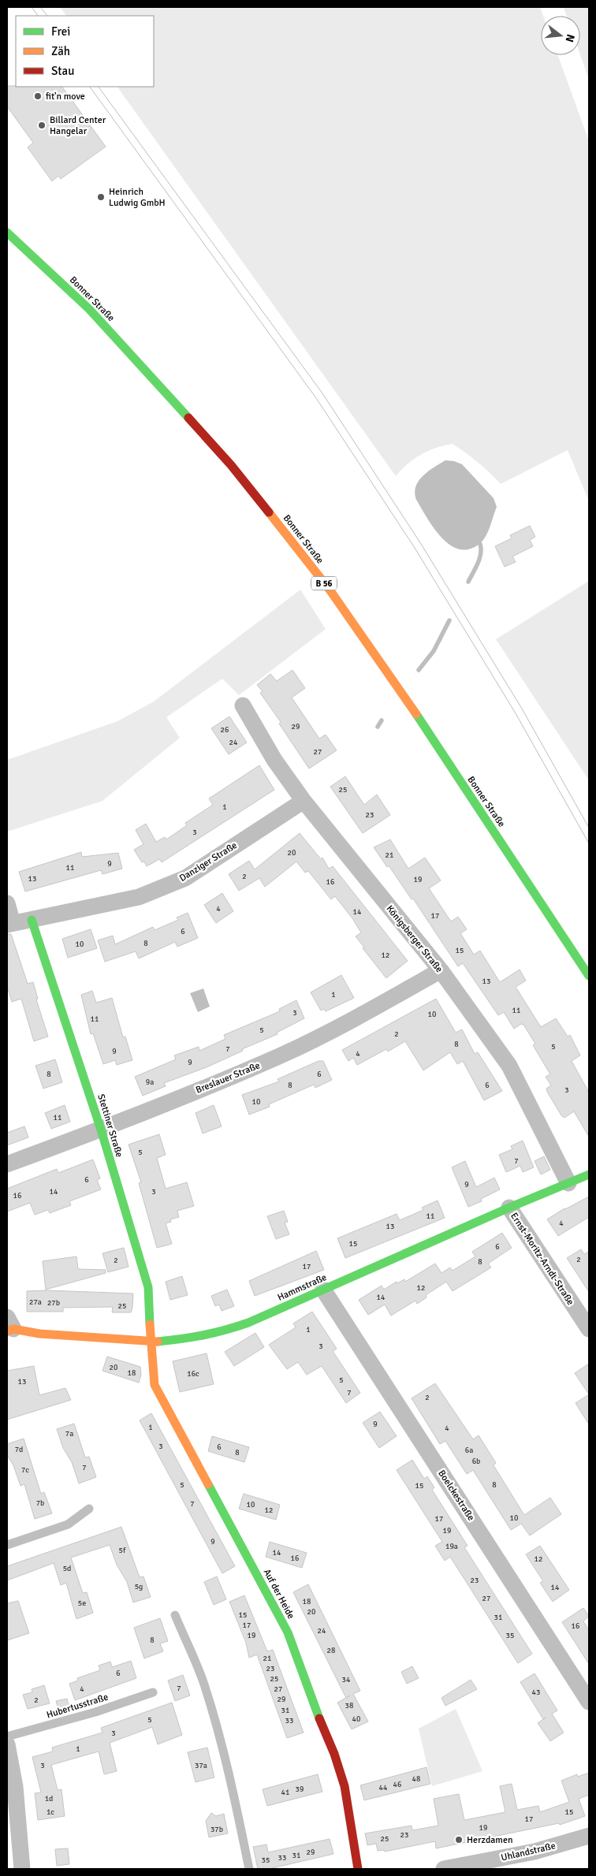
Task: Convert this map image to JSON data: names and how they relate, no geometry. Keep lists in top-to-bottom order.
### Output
{
  "streets": {
    "street": [
      "Bonner Straße",
      "B 56",
      "Danziger Straße",
      "Königsberger Straße",
      "Breslauer Straße",
      "Stettiner Straße",
      "Ernst-Moritz-Arndt-Straße",
      "Hammstraße",
      "Boelckestraße",
      "Auf der Heide",
      "Uhlandstraße"
    ],
    "lane": ["Hubertusstraße"]
  },
  "crossings": [
    ["Danziger Straße", "Königsberger Straße"],
    ["Danziger Straße", "Stettiner Straße"],
    ["Königsberger Straße", "Breslauer Straße"],
    ["Königsberger Straße", "Hammstraße"],
    ["Breslauer Straße", "Stettiner Straße"],
    ["Stettiner Straße", "Hammstraße"],
    ["Stettiner Straße", "Auf der Heide"],
    ["Ernst-Moritz-Arndt-Straße", "Hammstraße"],
    ["Hammstraße", "Boelckestraße"],
    ["Hammstraße", "Auf der Heide"]
  ],
  "places": [
    "fit'n move",
    "Billard Center Hangelar",
    "Heinrich Ludwig GmbH",
    "Herzdamen"
  ],
  "house_numbers": [
    "29",
    "26",
    "24",
    "27",
    "25",
    "1",
    "23",
    "3",
    "20",
    "21",
    "9",
    "11",
    "2",
    "13",
    "19",
    "16",
    "4",
    "14",
    "17",
    "6",
    "8",
    "10",
    "15",
    "12",
    "13",
    "1",
    "11",
    "3",
    "10",
    "11",
    "5",
    "2",
    "8",
    "5",
    "7",
    "9",
    "4",
    "9",
    "8",
    "6",
    "9a",
    "8",
    "6",
    "3",
    "10",
    "11",
    "5",
    "7",
    "6",
    "9",
    "14",
    "3",
    "16",
    "11",
    "4",
    "13",
    "15",
    "6",
    "2",
    "2",
    "8",
    "17",
    "12",
    "14",
    "27a",
    "27b",
    "25",
    "1",
    "3",
    "20",
    "18",
    "16c",
    "5",
    "13",
    "7",
    "2",
    "9",
    "1",
    "4",
    "7a",
    "3",
    "6",
    "7d",
    "6a",
    "8",
    "6b",
    "7",
    "7c",
    "5",
    "8",
    "15",
    "7b",
    "7",
    "10",
    "12",
    "10",
    "17",
    "19",
    "9",
    "19a",
    "5f",
    "14",
    "16",
    "12",
    "5d",
    "23",
    "5g",
    "14",
    "27",
    "18",
    "5e",
    "20",
    "15",
    "31",
    "17",
    "16",
    "24",
    "19",
    "35",
    "8",
    "28",
    "21",
    "23",
    "6",
    "25",
    "34",
    "7",
    "4",
    "27",
    "43",
    "29",
    "2",
    "38",
    "31",
    "40",
    "5",
    "33",
    "3",
    "1",
    "3",
    "37a",
    "48",
    "46",
    "44",
    "39",
    "41",
    "1d",
    "1c",
    "15",
    "17",
    "19",
    "37b",
    "23",
    "25",
    "29",
    "31",
    "33",
    "35"
  ],
  "legend": ["Frei", "Zäh", "Stau"],
  "north": "right"
}
